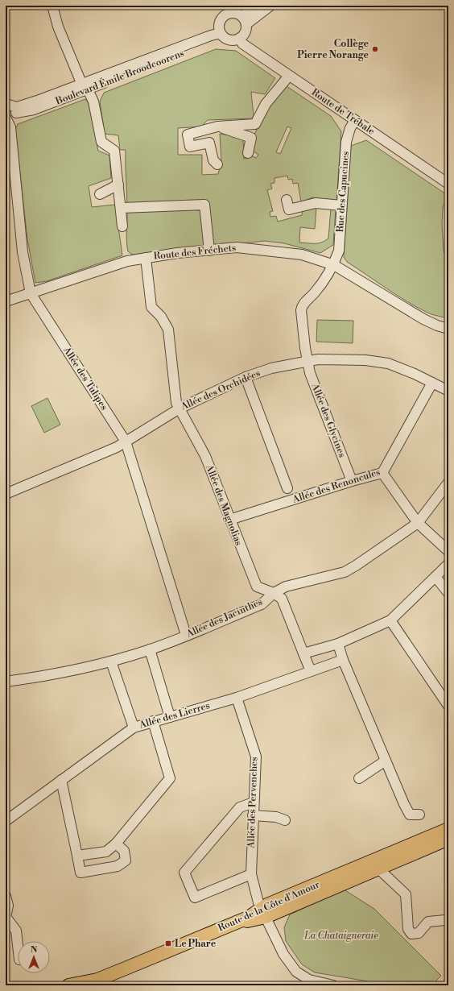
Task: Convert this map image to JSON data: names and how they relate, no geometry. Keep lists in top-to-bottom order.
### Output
{
  "streets": {
    "main road": ["Route de la Côte d'Amour"],
    "street": [
      "Boulevard Émile Broodcoorens",
      "Route de Trébale",
      "Rue des Capucines",
      "Route des Fréchets",
      "Allée des Tulipes",
      "Allée des Orchidées",
      "Allée des Glycines",
      "Allée des Renoncules",
      "Allée des Magnolias",
      "Allée des Jacinthes",
      "Allée des Lierres",
      "Allée des Pervenches"
    ]
  },
  "crossings": [
    ["Boulevard Émile Broodcoorens", "Route de Trébale"],
    ["Route de Trébale", "Rue des Capucines"],
    ["Rue des Capucines", "Route des Fréchets"],
    ["Rue des Capucines", "Allée des Orchidées"],
    ["Rue des Capucines", "Allée des Glycines"],
    ["Route des Fréchets", "Allée des Tulipes"],
    ["Route des Fréchets", "Allée des Magnolias"],
    ["Allée des Tulipes", "Allée des Orchidées"],
    ["Allée des Tulipes", "Allée des Jacinthes"],
    ["Allée des Orchidées", "Allée des Glycines"],
    ["Allée des Orchidées", "Allée des Renoncules"],
    ["Allée des Orchidées", "Allée des Magnolias"],
    ["Allée des Glycines", "Allée des Renoncules"],
    ["Allée des Renoncules", "Allée des Magnolias"],
    ["Allée des Magnolias", "Allée des Jacinthes"],
    ["Allée des Lierres", "Allée des Pervenches"],
    ["Allée des Pervenches", "Route de la Côte d'Amour"]
  ],
  "parks": ["La Chataigneraie"],
  "places": {
    "other": ["Collège Pierre Norange"],
    "transit": ["Le Phare"]
  },
  "north": "top"
}
